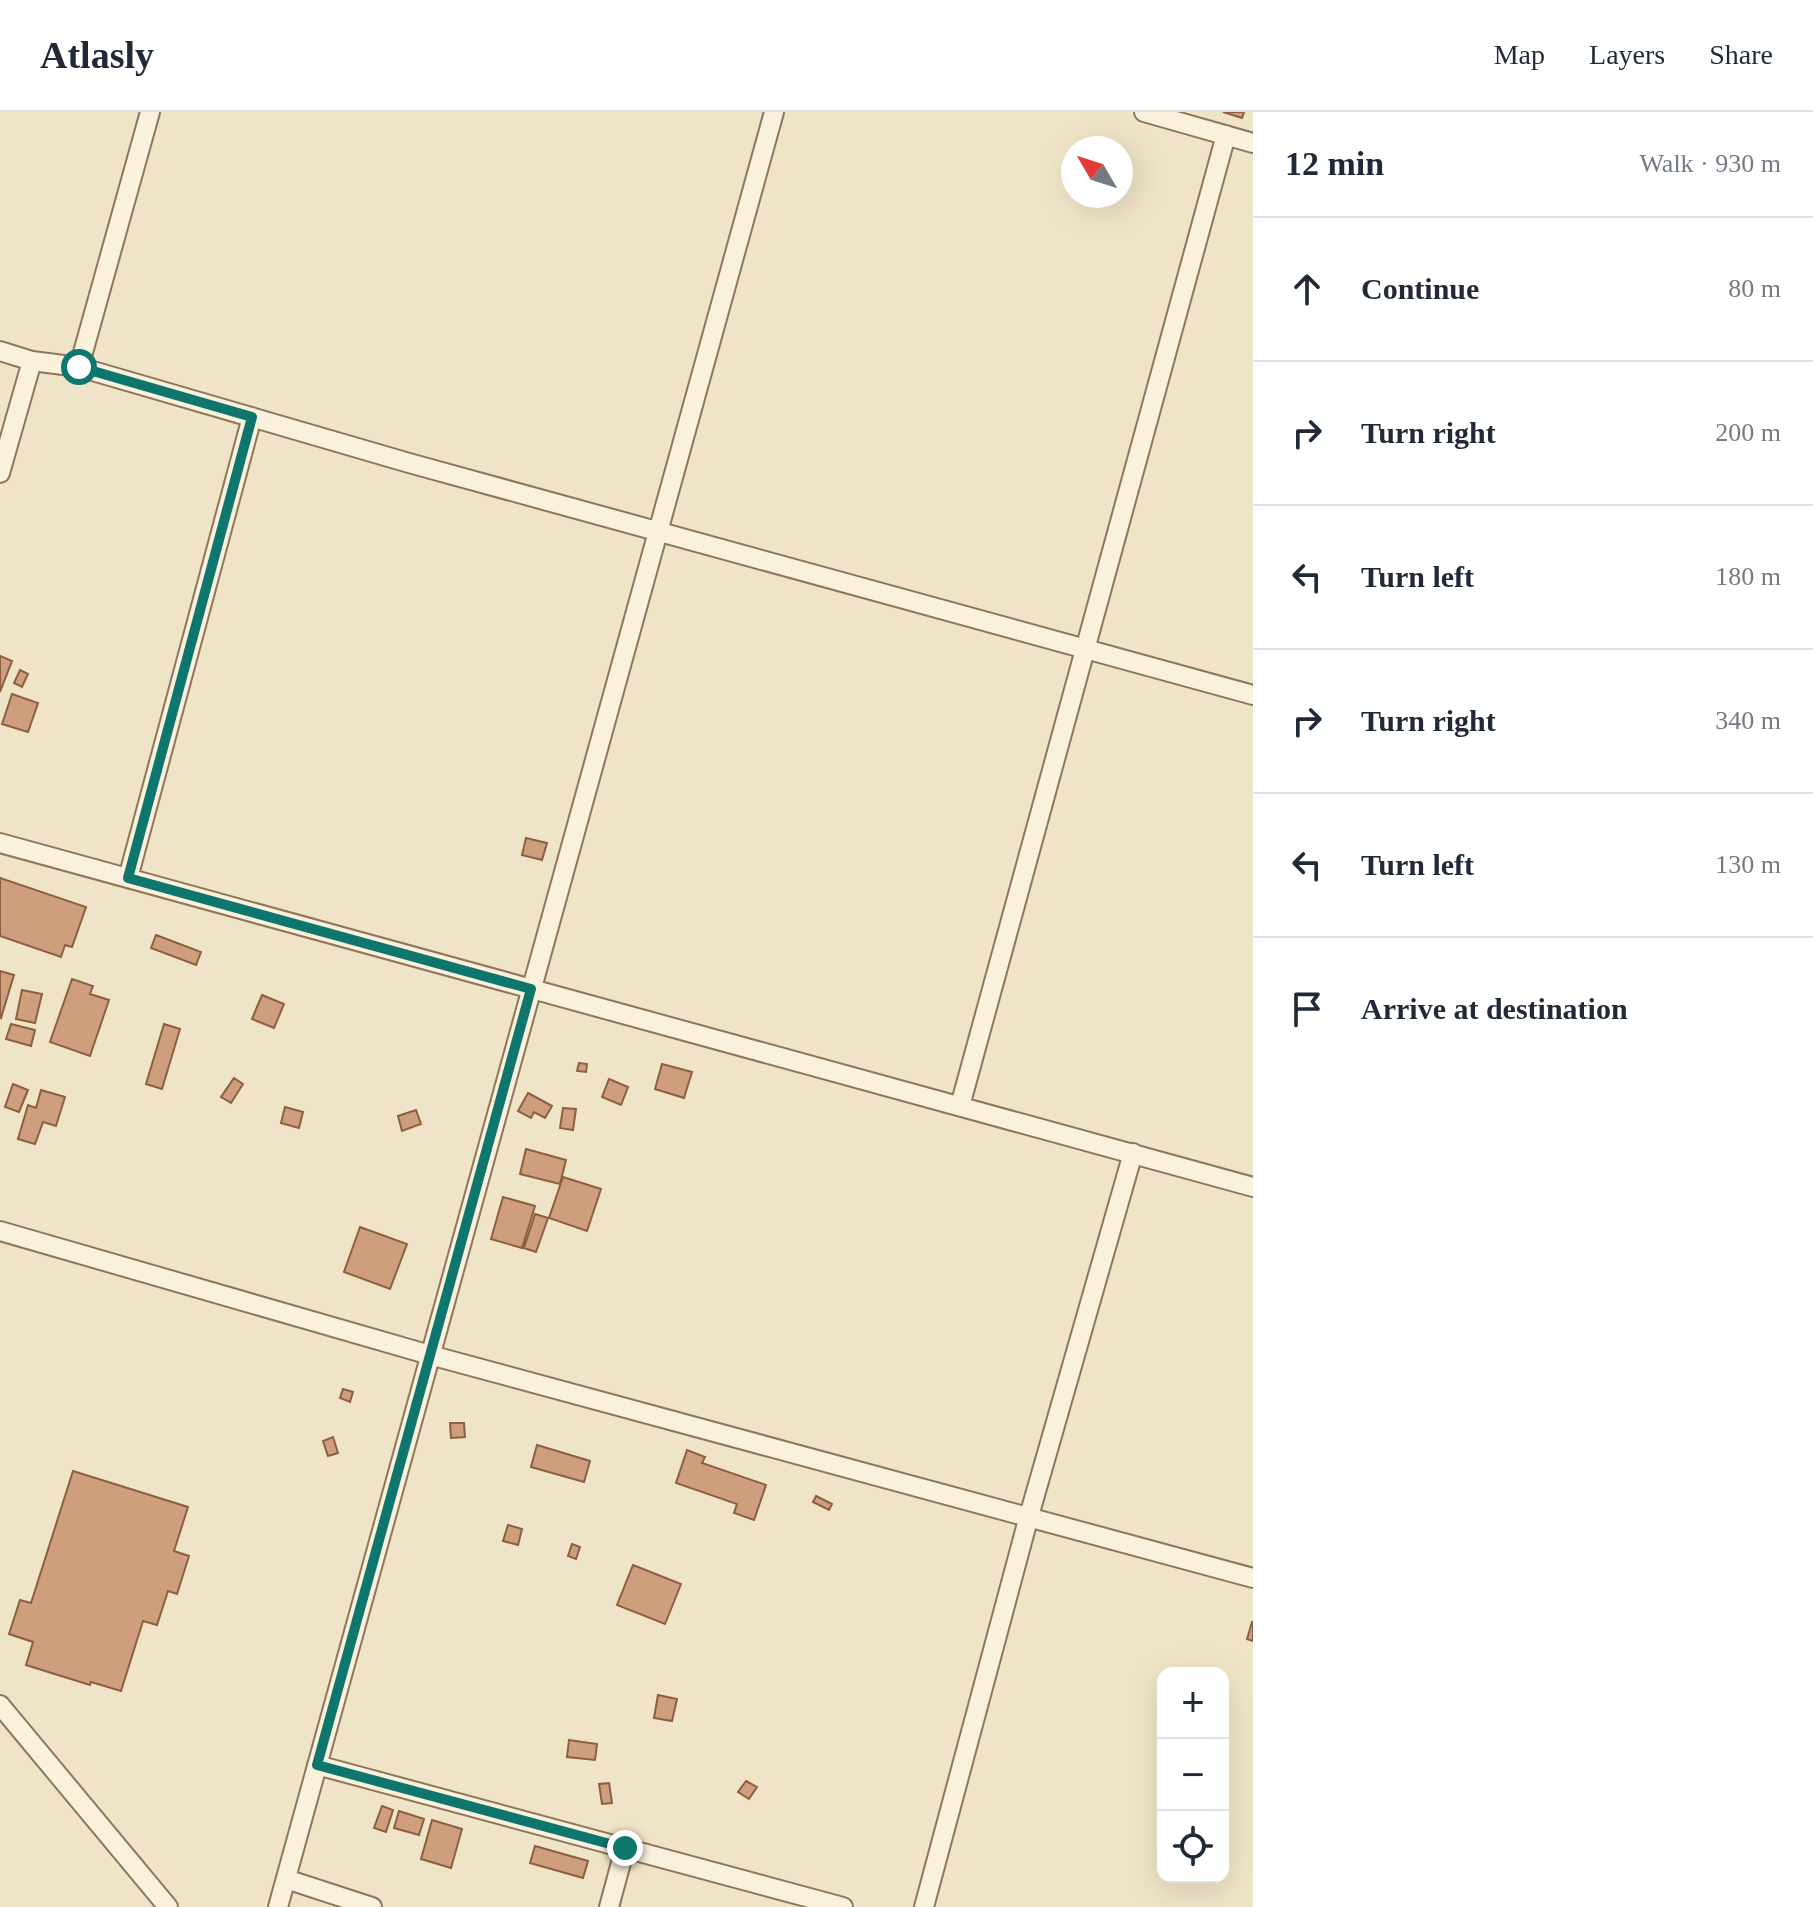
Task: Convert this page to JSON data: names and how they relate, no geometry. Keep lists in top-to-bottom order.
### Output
{
  "north": "top left",
  "page": {
    "header": "Atlasly",
    "nav": ["Map", "Layers", "Share"],
    "heading": ["12 min", "Walk · 930 m"],
    "list": [
      ["Continue", "80 m"],
      ["Turn right", "200 m"],
      ["Turn left", "180 m"],
      ["Turn right", "340 m"],
      ["Turn left", "130 m"],
      "Arrive at destination"
    ],
    "map_buttons": ["+", "−"]
  }
}
